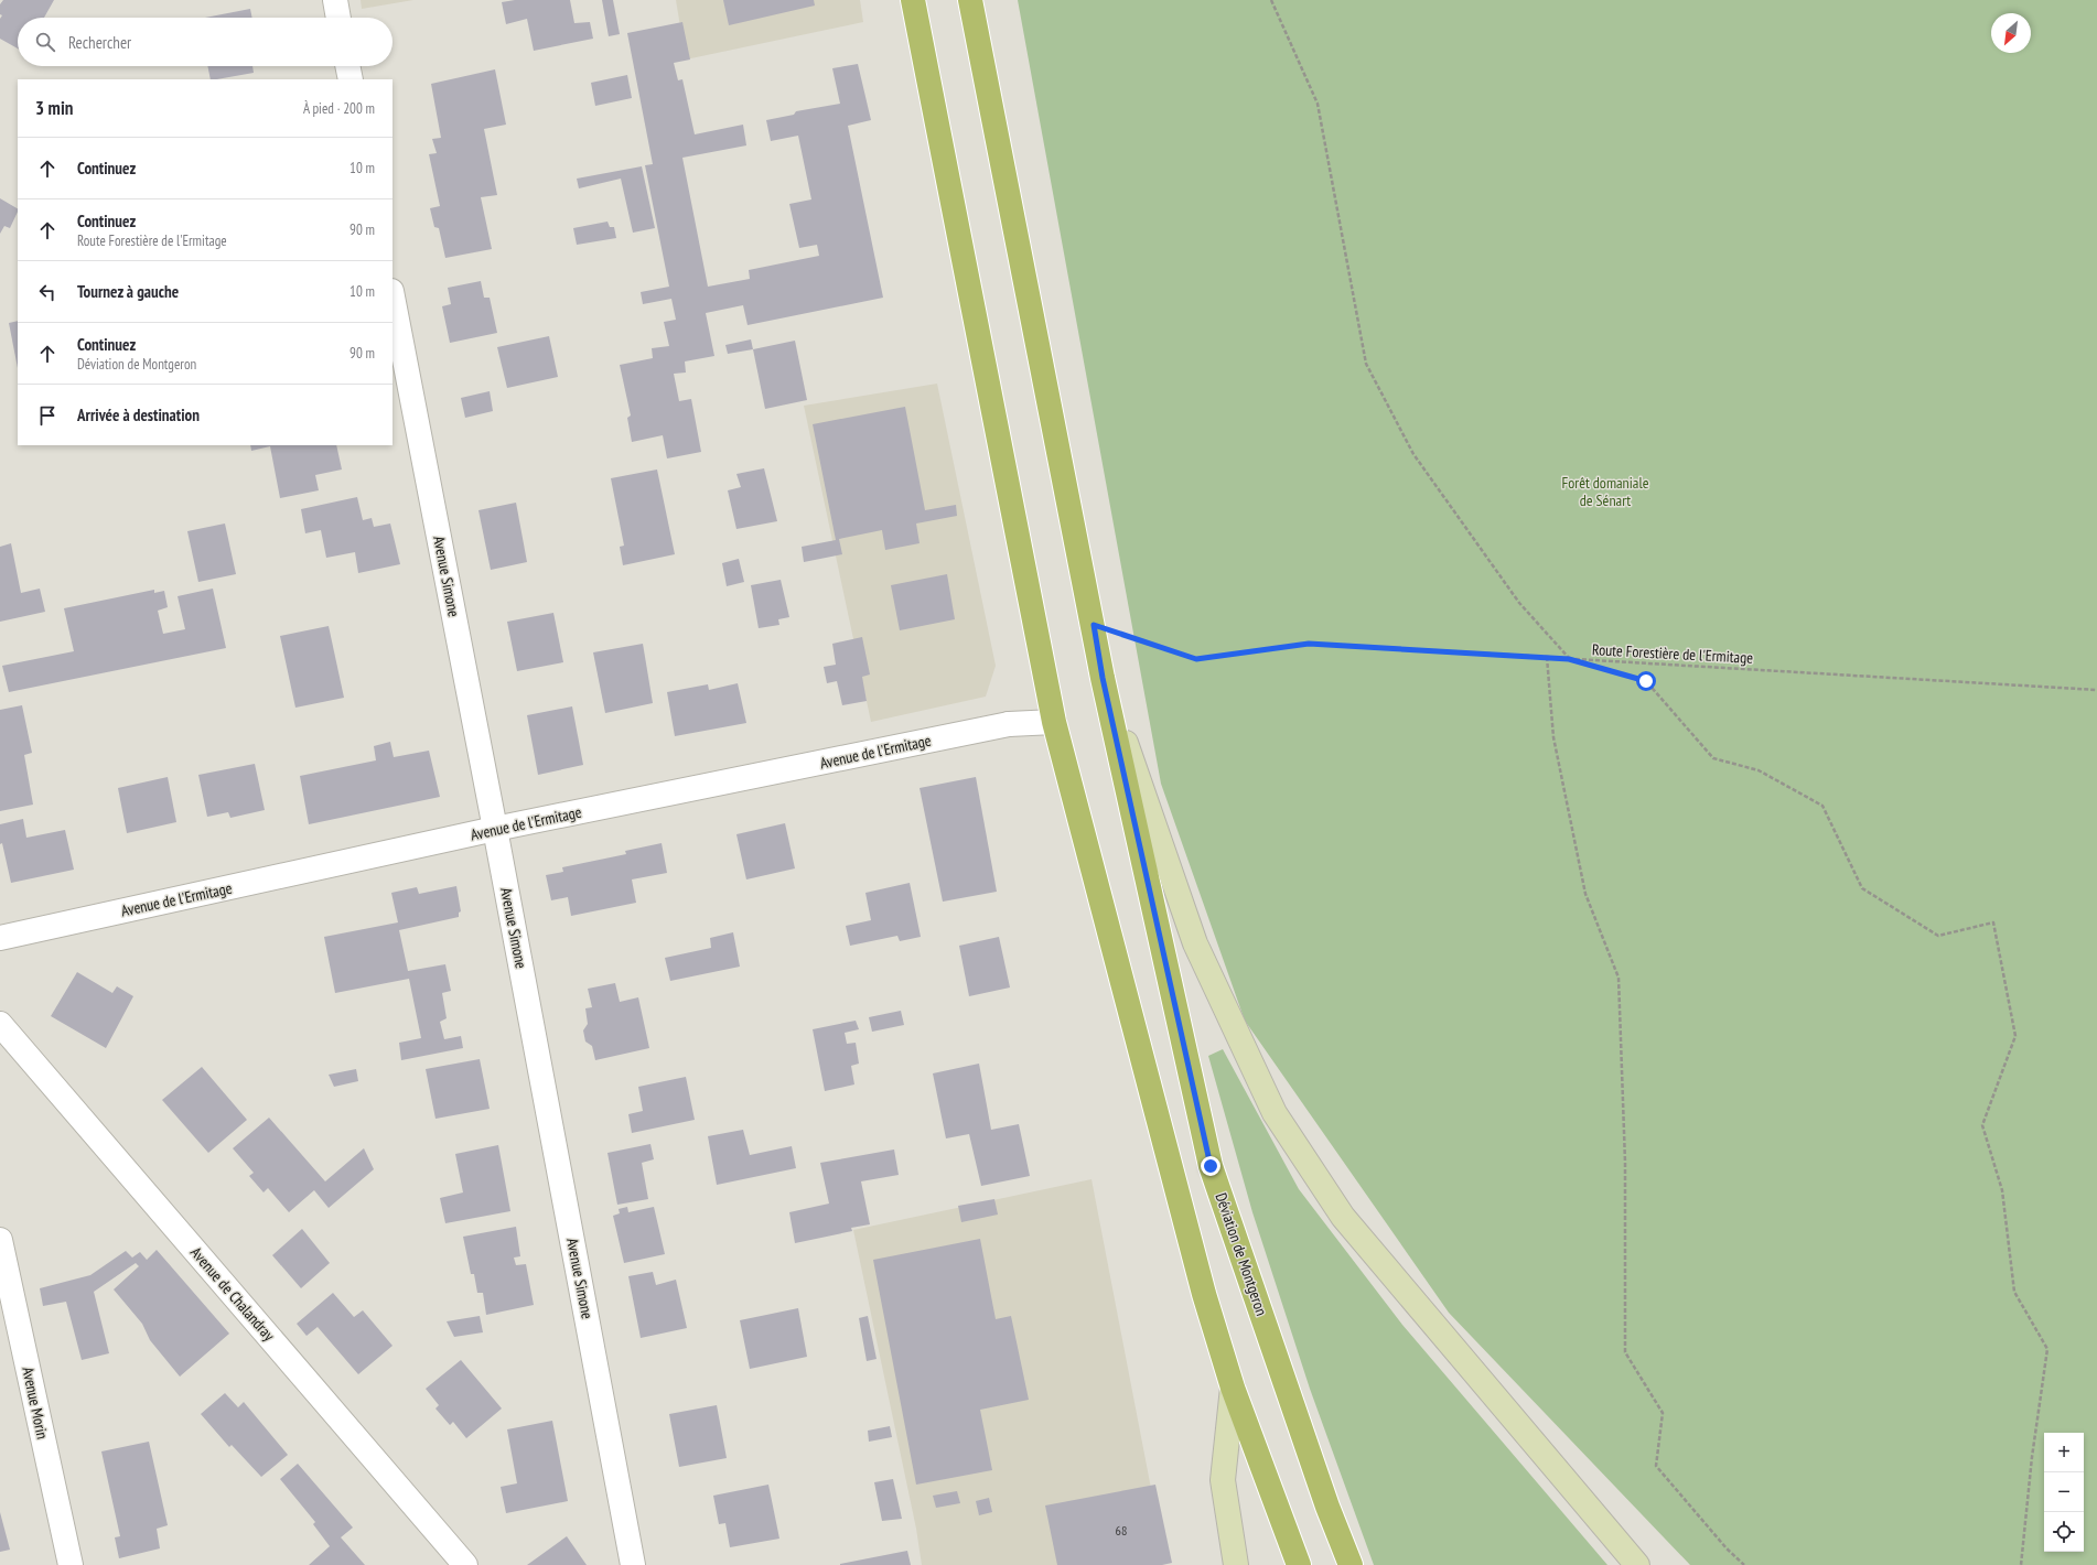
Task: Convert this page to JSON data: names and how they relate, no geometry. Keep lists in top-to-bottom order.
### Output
{
  "streets": {
    "main road": ["Déviation de Montgeron"],
    "street": [
      "Avenue Simone",
      "Avenue de l'Ermitage",
      "Avenue de Chalandray",
      "Avenue Morin"
    ],
    "path": ["Route Forestière de l'Ermitage"]
  },
  "crossings": [
    ["Avenue Simone", "Avenue de l'Ermitage"],
    ["Route Forestière de l'Ermitage", "Déviation de Montgeron"]
  ],
  "parks": ["Forêt domaniale de Sénart"],
  "house_numbers": ["68"],
  "north": "bottom left",
  "page": {
    "search": "Rechercher",
    "heading": ["3 min", "À pied · 200 m"],
    "list": [
      ["Continuez", "10 m"],
      ["Continuez", "Route Forestière de l'Ermitage", "90 m"],
      ["Tournez à gauche", "10 m"],
      ["Continuez", "Déviation de Montgeron", "90 m"],
      "Arrivée à destination"
    ],
    "map_buttons": ["+", "−"]
  }
}
